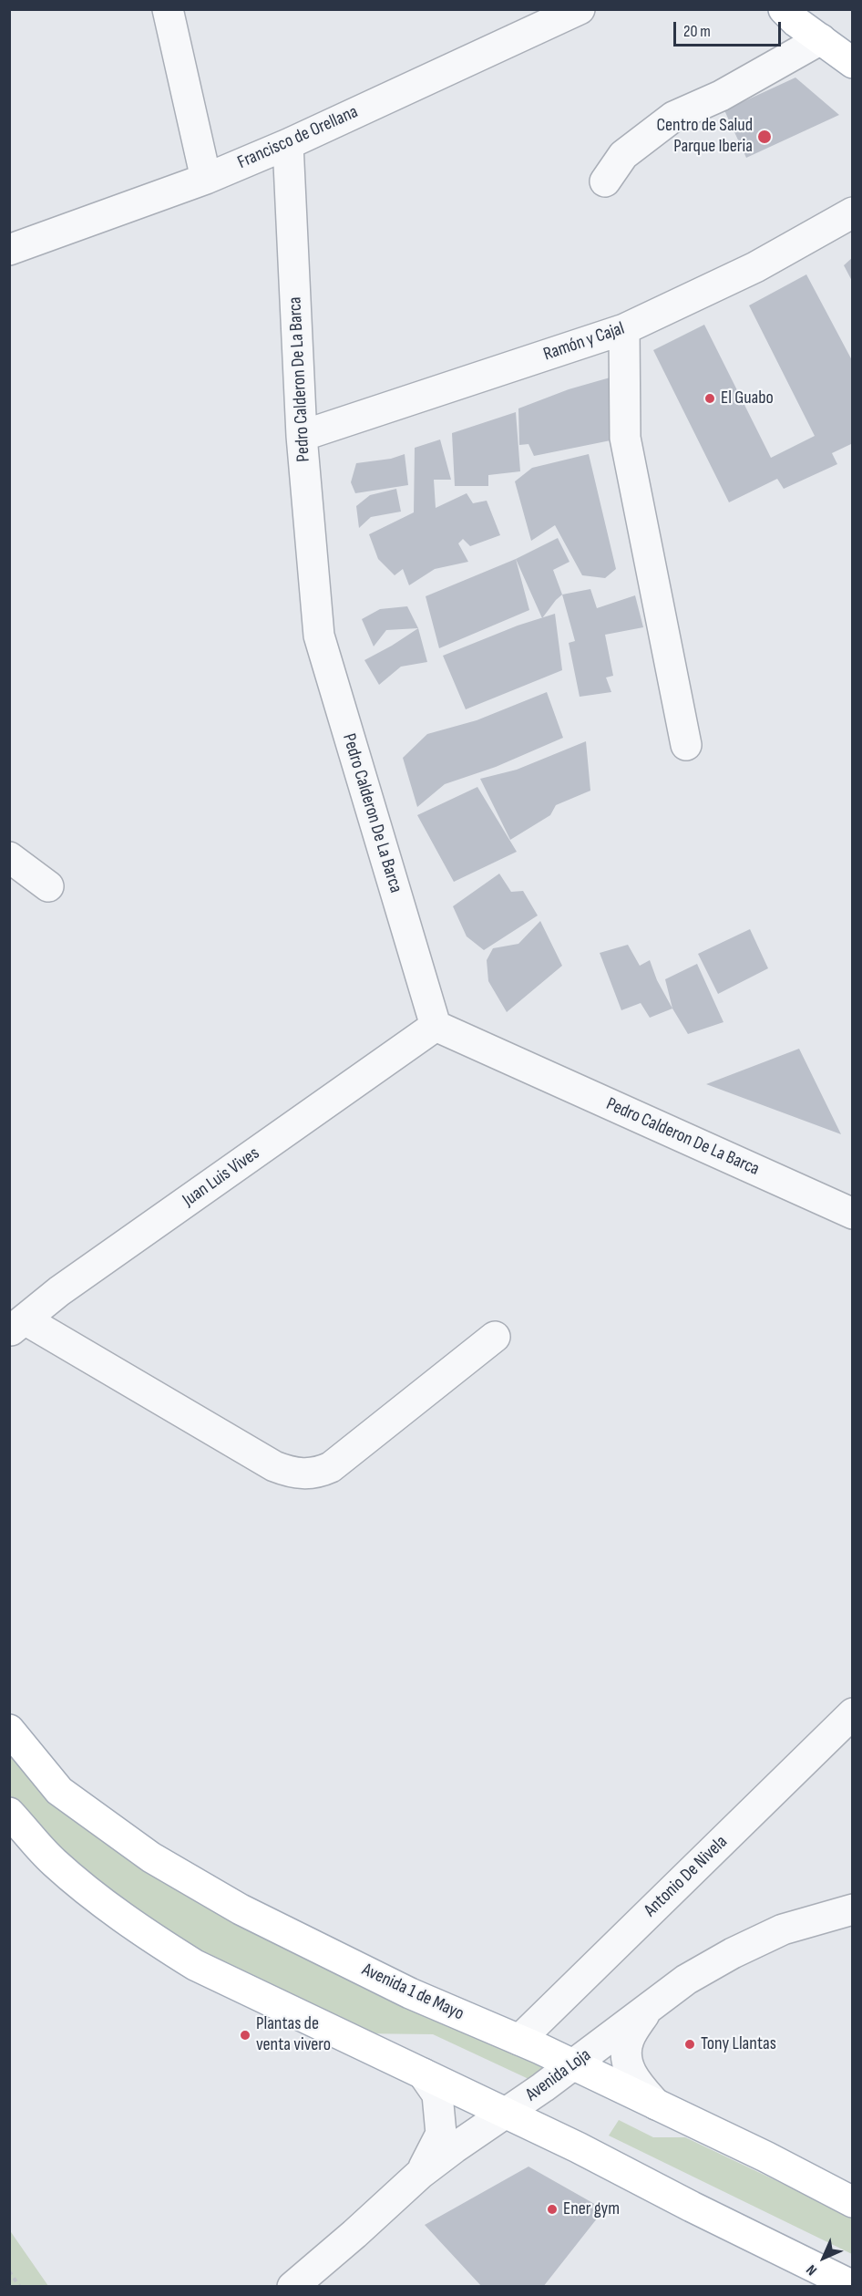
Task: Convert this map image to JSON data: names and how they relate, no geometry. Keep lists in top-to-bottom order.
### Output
{
  "streets": {
    "main road": ["Avenida 1 de Mayo"],
    "street": [
      "Francisco de Orellana",
      "Ramón y Cajal",
      "Pedro Calderon De La Barca",
      "Juan Luis Vives",
      "Antonio De Nivela",
      "Avenida Loja"
    ]
  },
  "crossings": [
    ["Francisco de Orellana", "Pedro Calderon De La Barca"],
    ["Ramón y Cajal", "Pedro Calderon De La Barca"],
    ["Pedro Calderon De La Barca", "Juan Luis Vives"],
    ["Antonio De Nivela", "Avenida 1 de Mayo"],
    ["Avenida 1 de Mayo", "Avenida Loja"]
  ],
  "places": [
    "Centro de Salud Parque Iberia",
    "El Guabo",
    "Plantas de venta vivero",
    "Tony Llantas",
    "Ener gym"
  ],
  "scale_bar": "20 m",
  "north": "bottom left"
}
